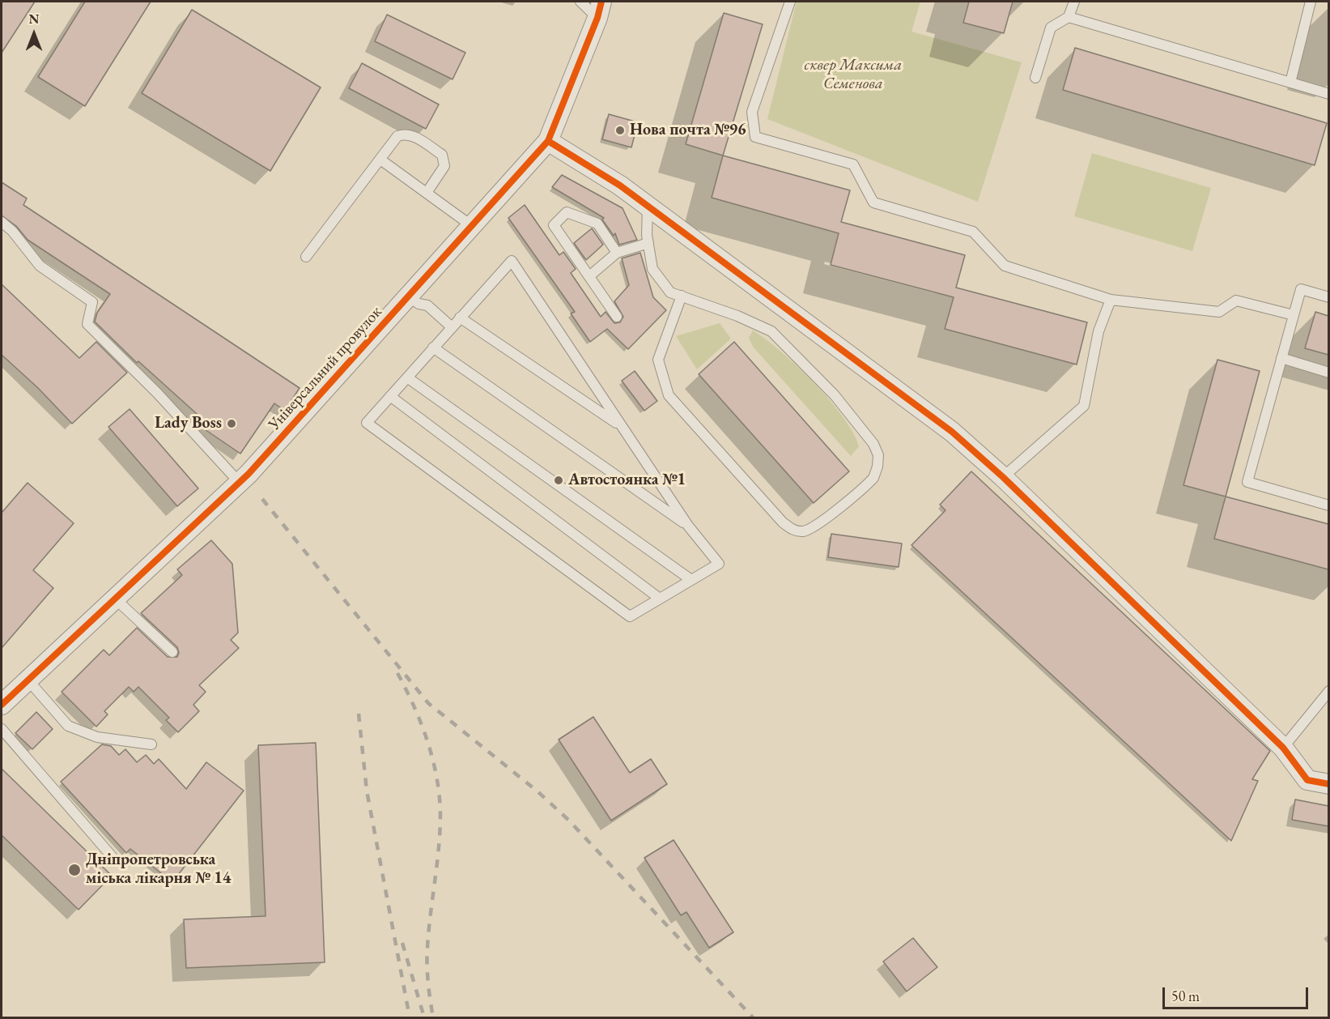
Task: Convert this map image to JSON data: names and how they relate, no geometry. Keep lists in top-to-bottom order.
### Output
{
  "streets": {
    "street": ["Універсальний провулок"]
  },
  "parks": ["сквер Максима Семенова"],
  "places": [
    "Нова почта №96",
    "Lady Boss",
    "Автостоянка №1",
    "Дніпропетровська міська лікарня № 14"
  ],
  "scale_bar": "50 m",
  "north": "top"
}
